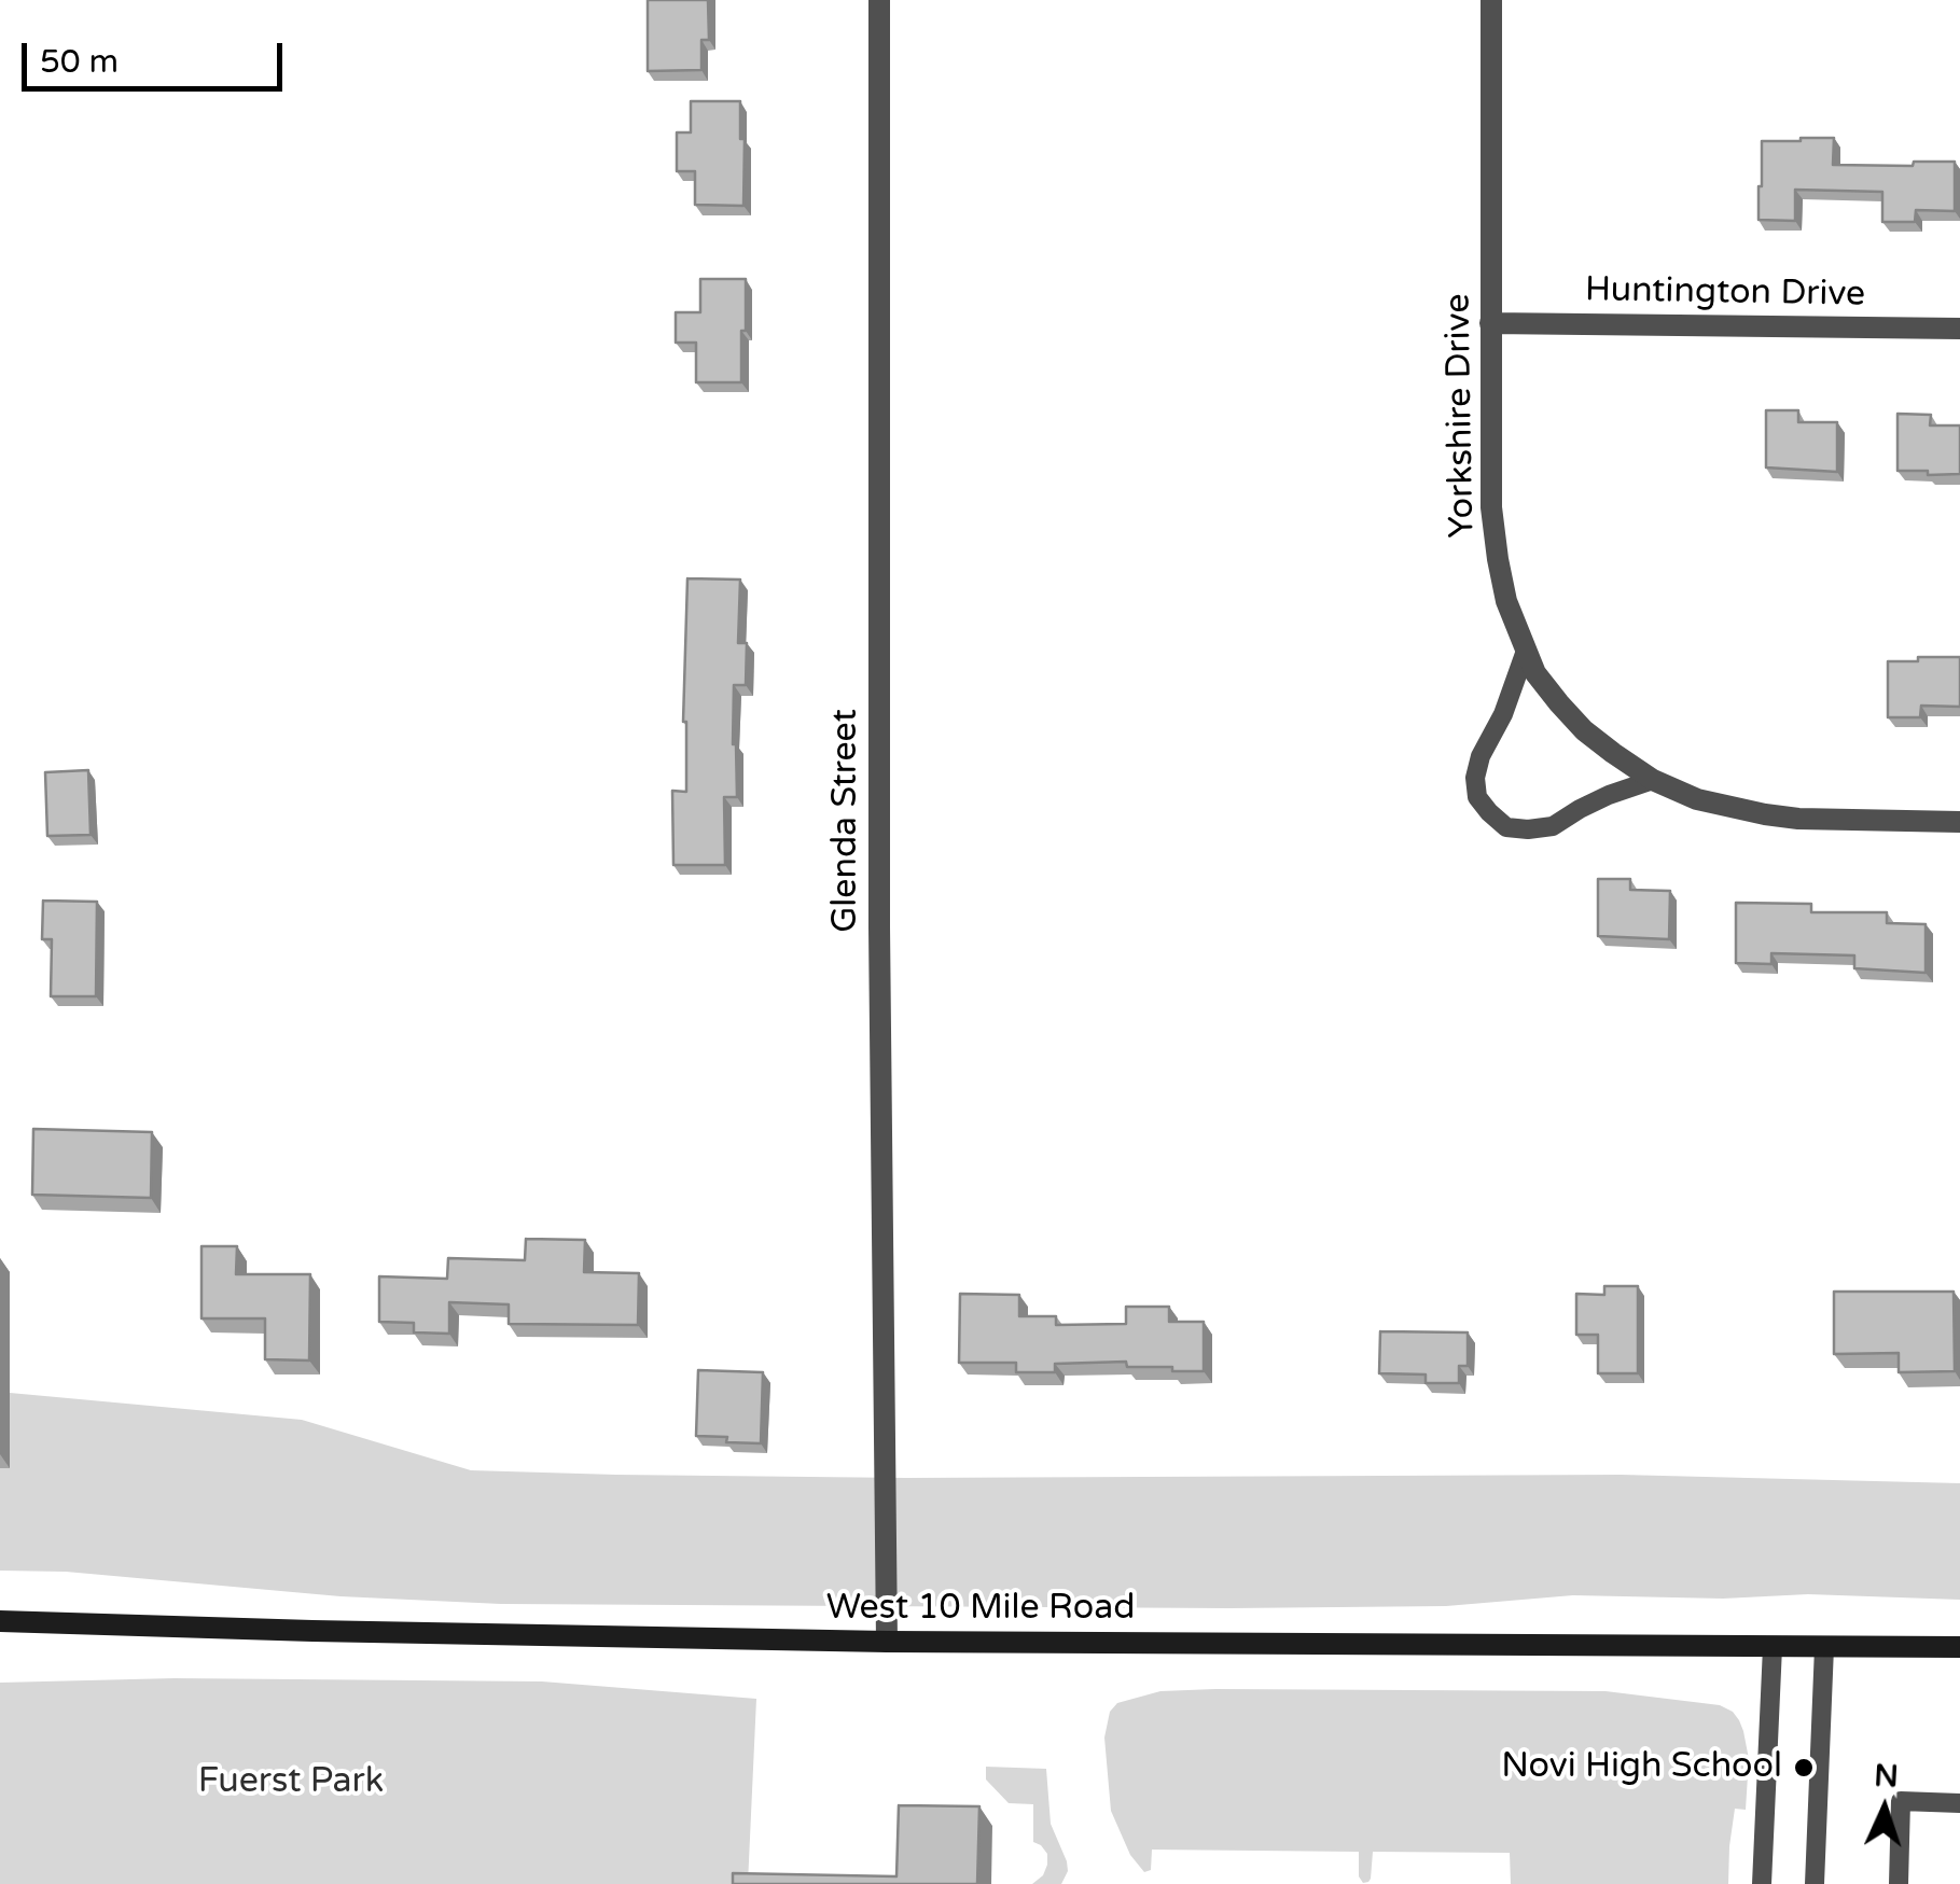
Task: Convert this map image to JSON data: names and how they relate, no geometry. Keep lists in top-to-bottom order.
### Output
{
  "streets": {
    "main road": ["West 10 Mile Road"],
    "street": ["Huntington Drive", "Yorkshire Drive", "Glenda Street"]
  },
  "crossings": [
    ["Huntington Drive", "Yorkshire Drive"],
    ["Glenda Street", "West 10 Mile Road"]
  ],
  "parks": ["Fuerst Park"],
  "places": ["Novi High School"],
  "scale_bar": "50 m",
  "north": "top"
}
